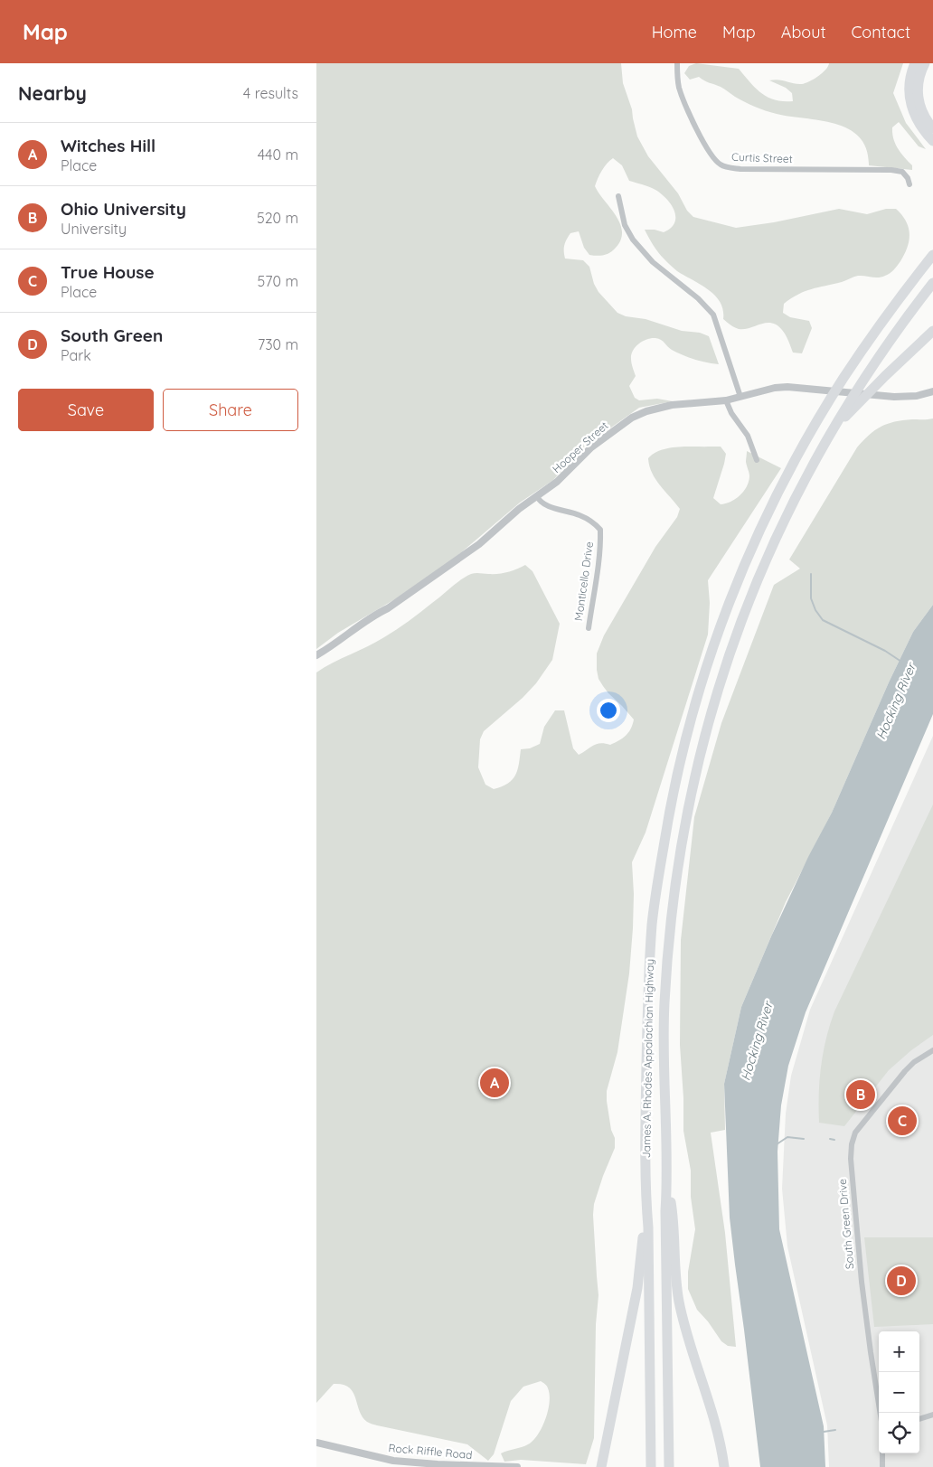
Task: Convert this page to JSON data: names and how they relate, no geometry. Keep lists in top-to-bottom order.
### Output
{
  "streets": {
    "highway": ["James A. Rhodes Appalachian Highway"],
    "street": [
      "Curtis Street",
      "Hooper Street",
      "Monticello Drive",
      "South Green Drive",
      "Rock Riffle Road"
    ]
  },
  "crossings": [
    ["Hooper Street", "Monticello Drive"]
  ],
  "water": ["Hocking River"],
  "page": {
    "header": "Map",
    "nav": [
      "Home",
      "Map",
      "About",
      "Contact"
    ],
    "heading": ["Nearby", "4 results"],
    "list": [
      {
        "mark": "A",
        "name": "Witches Hill",
        "note": "Place",
        "value": "440 m"
      },
      {
        "mark": "B",
        "name": "Ohio University",
        "note": "University",
        "value": "520 m"
      },
      {
        "mark": "C",
        "name": "True House",
        "note": "Place",
        "value": "570 m"
      },
      {
        "mark": "D",
        "name": "South Green",
        "note": "Park",
        "value": "730 m"
      }
    ],
    "buttons": ["Save", "Share"],
    "pins": [
      "A",
      "B",
      "C",
      "D"
    ],
    "map_buttons": ["+", "−"]
  }
}
